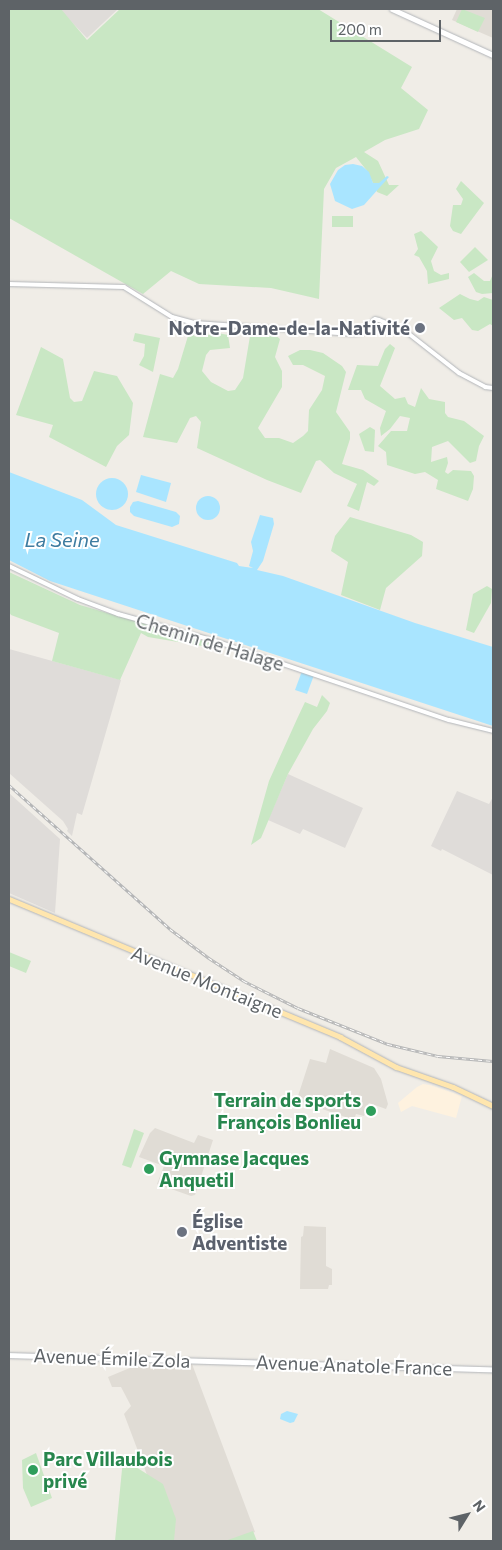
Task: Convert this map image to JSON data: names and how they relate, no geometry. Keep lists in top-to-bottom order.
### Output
{
  "streets": {
    "main road": ["Avenue Montaigne", "Avenue Émile Zola", "Avenue Anatole France"],
    "street": ["Chemin de Halage"]
  },
  "crossings": [
    ["Avenue Émile Zola", "Avenue Anatole France"]
  ],
  "water": ["La Seine"],
  "places": [
    "Notre-Dame-de-la-Nativité",
    "Terrain de sports François Bonlieu",
    "Gymnase Jacques Anquetil",
    "Église Adventiste",
    "Parc Villaubois privé"
  ],
  "scale_bar": "200 m",
  "north": "top right"
}
